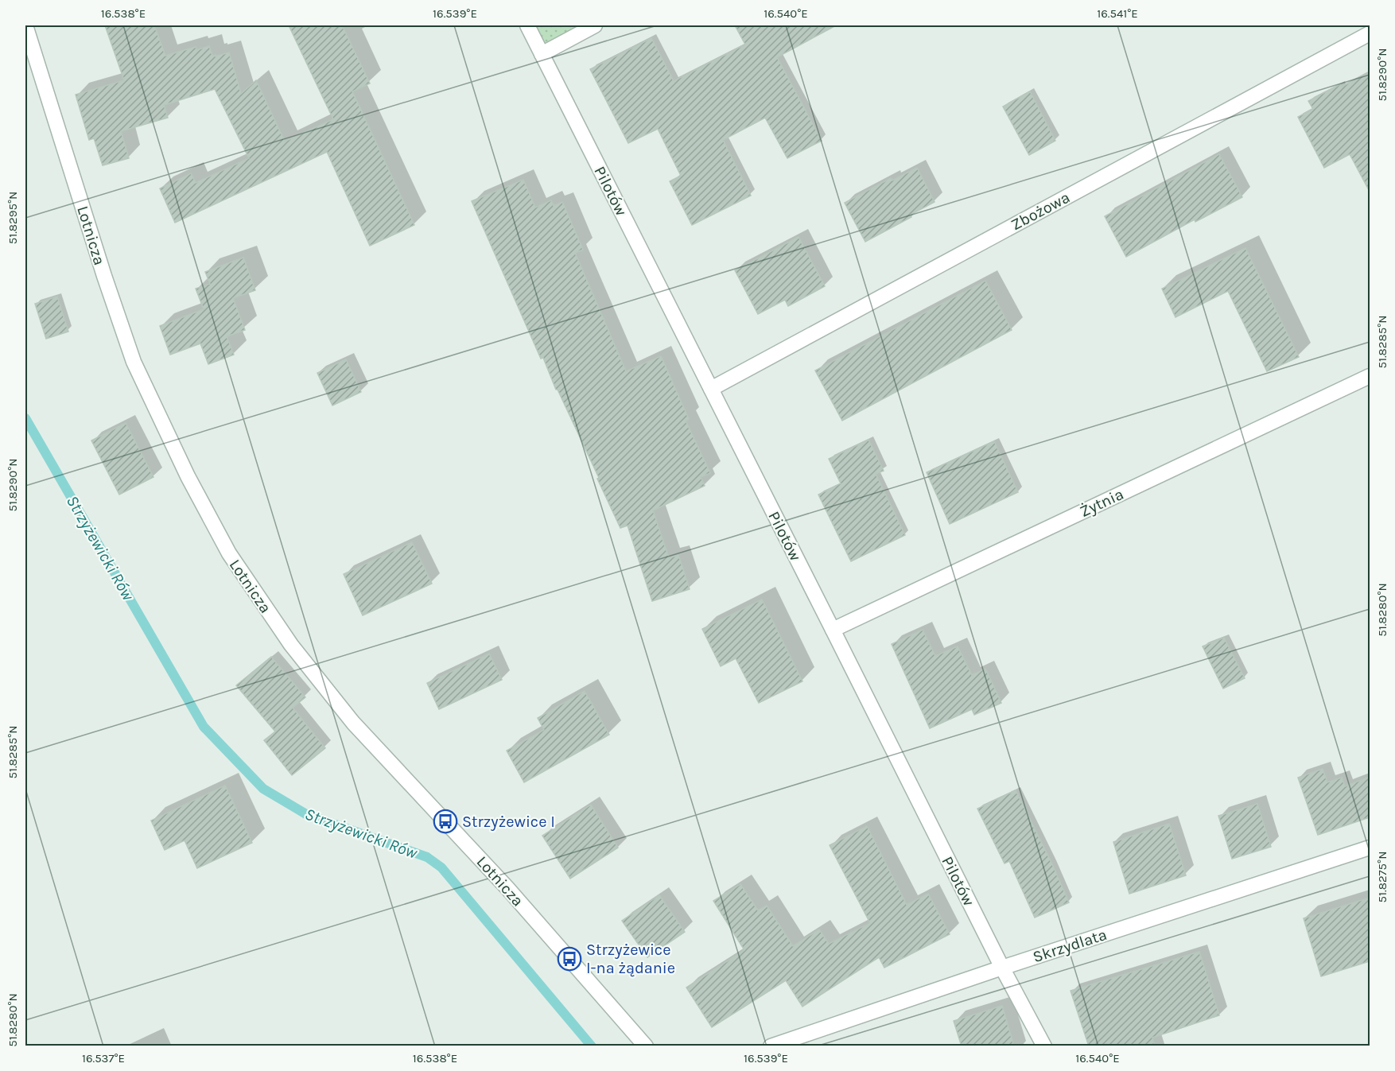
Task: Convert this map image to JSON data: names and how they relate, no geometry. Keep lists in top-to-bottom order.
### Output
{
  "streets": {
    "street": [
      "Pilotów",
      "Zbożowa",
      "Lotnicza",
      "Żytnia",
      "Skrzydlata"
    ]
  },
  "crossings": [
    ["Pilotów", "Zbożowa"],
    ["Pilotów", "Żytnia"],
    ["Pilotów", "Skrzydlata"]
  ],
  "water": ["Strzyżewicki Rów"],
  "places": {
    "bus stop": ["Strzyżewice I", "Strzyżewice I-na żądanie"]
  },
  "coordinates": [
    "16.538°E",
    "16.539°E",
    "16.540°E",
    "16.541°E",
    "51.8290°N",
    "51.8295°N",
    "51.8285°N",
    "51.8280°N",
    "51.8275°N",
    "16.537°E"
  ]
}
